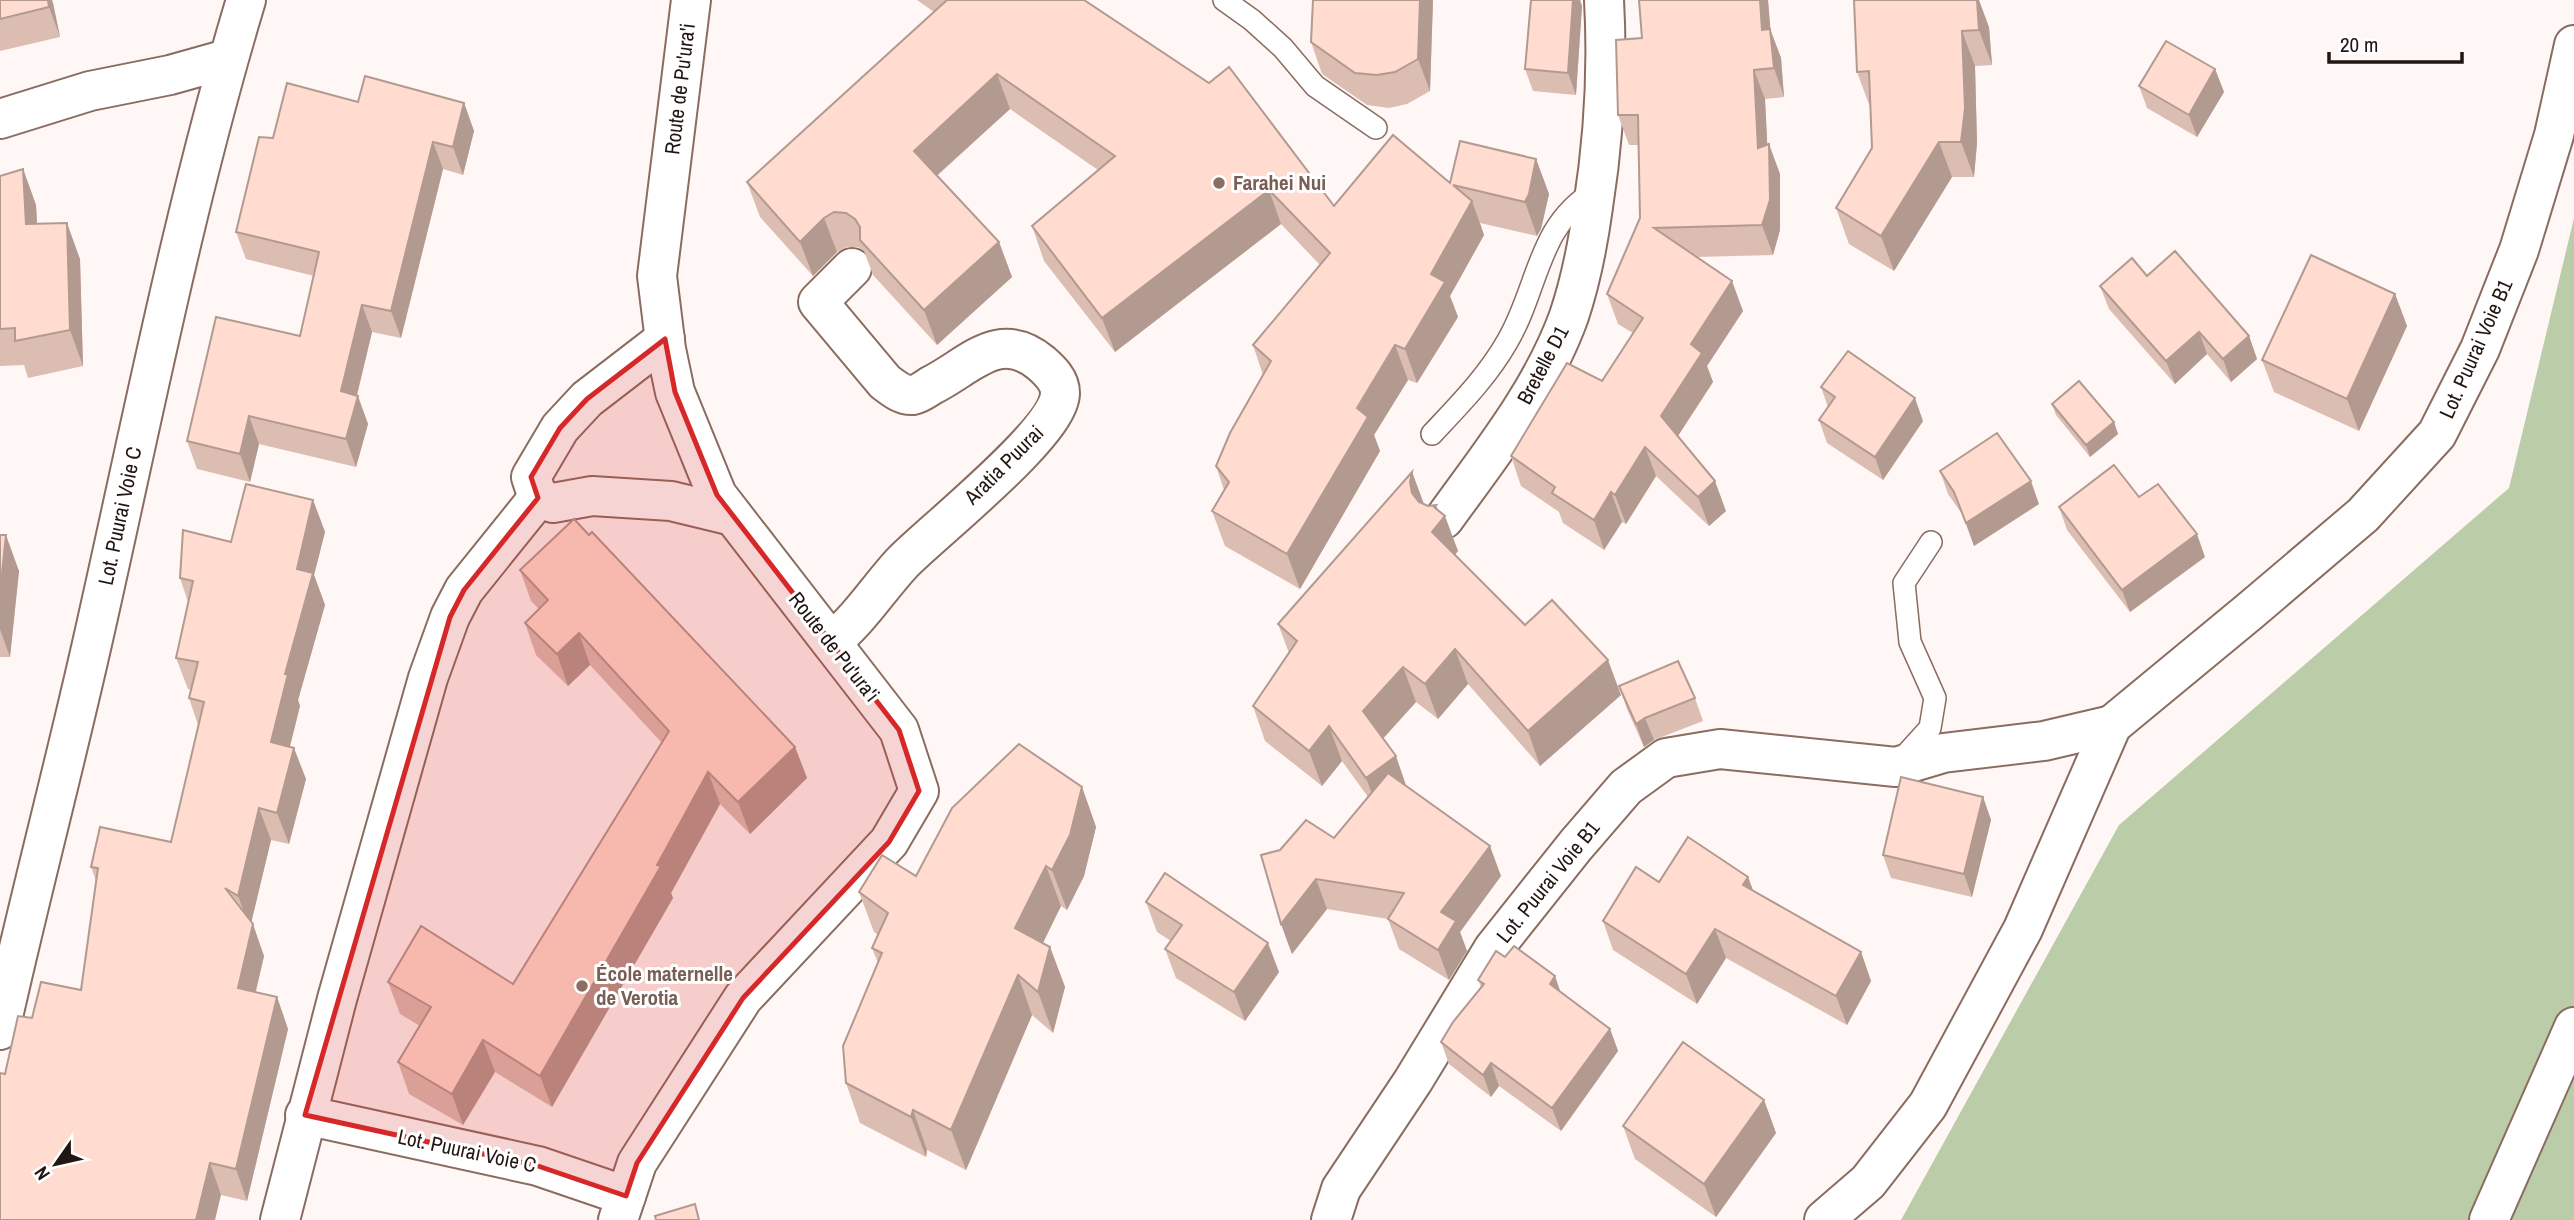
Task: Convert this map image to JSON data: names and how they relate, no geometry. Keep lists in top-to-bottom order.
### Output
{
  "streets": {
    "street": [
      "Route de Pu'ura'i",
      "Lot. Puurai Voie B1",
      "Bretelle D1",
      "Aratia Puurai",
      "Lot. Puurai Voie C"
    ]
  },
  "crossings": [
    ["Route de Pu'ura'i", "Aratia Puurai"],
    ["Route de Pu'ura'i", "Lot. Puurai Voie C"]
  ],
  "places": ["Farahei Nui", "École maternelle de Verotia"],
  "scale_bar": "20 m",
  "north": "bottom left"
}
